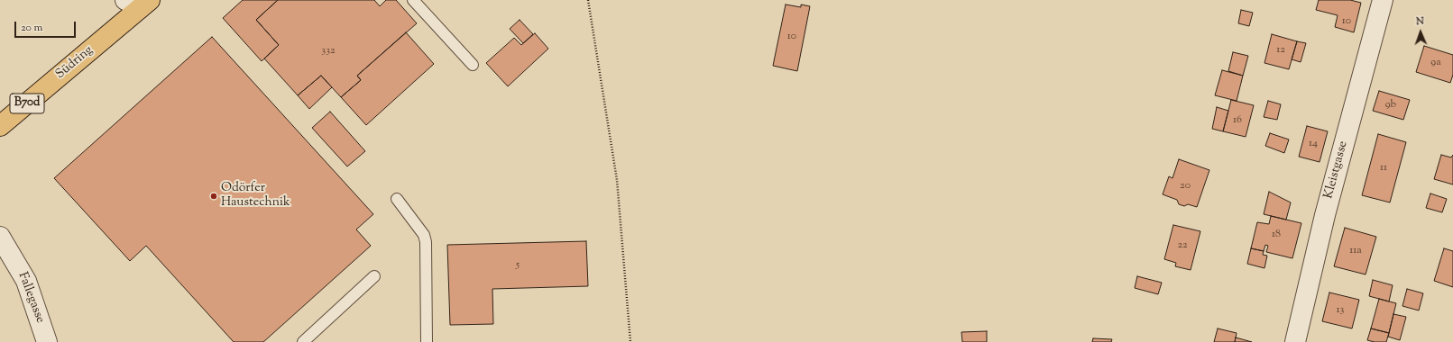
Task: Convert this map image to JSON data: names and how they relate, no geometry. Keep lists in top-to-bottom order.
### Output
{
  "streets": {
    "main road": ["Südring", "B70d"],
    "street": ["Kleistgasse", "Fallegasse"]
  },
  "places": ["Odörfer Haustechnik"],
  "house_numbers": [
    "10",
    "10",
    "12",
    "332",
    "9a",
    "9b",
    "16",
    "14",
    "11",
    "20",
    "18",
    "22",
    "11a",
    "5",
    "13"
  ],
  "scale_bar": "20 m",
  "north": "top"
}
